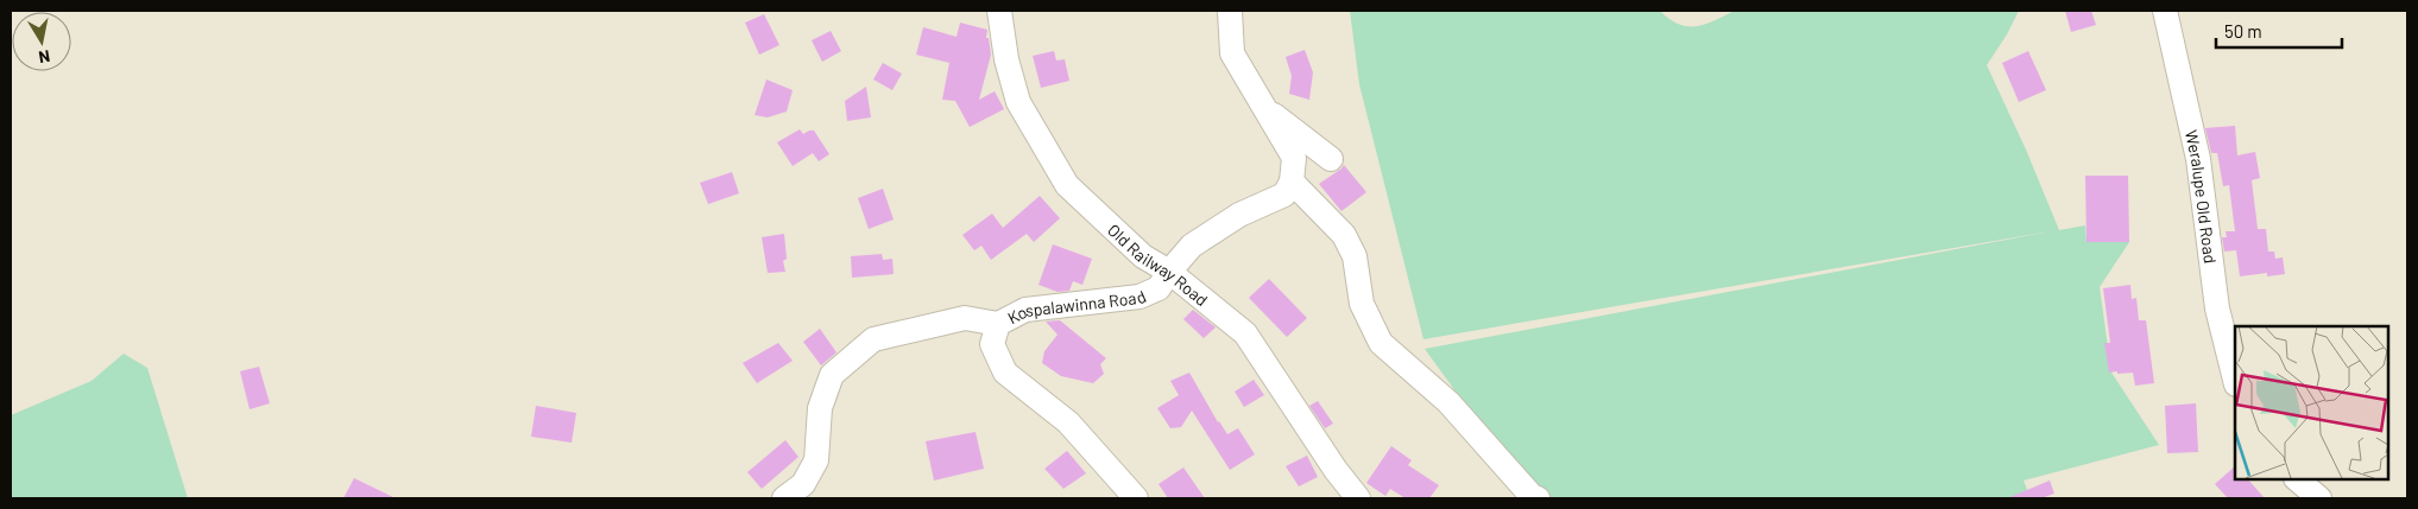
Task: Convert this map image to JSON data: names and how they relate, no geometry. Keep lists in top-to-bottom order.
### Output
{
  "streets": {
    "street": ["Weralupe Old Road", "Old Railway Road", "Kospalawinna Road"]
  },
  "crossings": [
    ["Old Railway Road", "Kospalawinna Road"]
  ],
  "scale_bar": "50 m",
  "north": "bottom"
}
